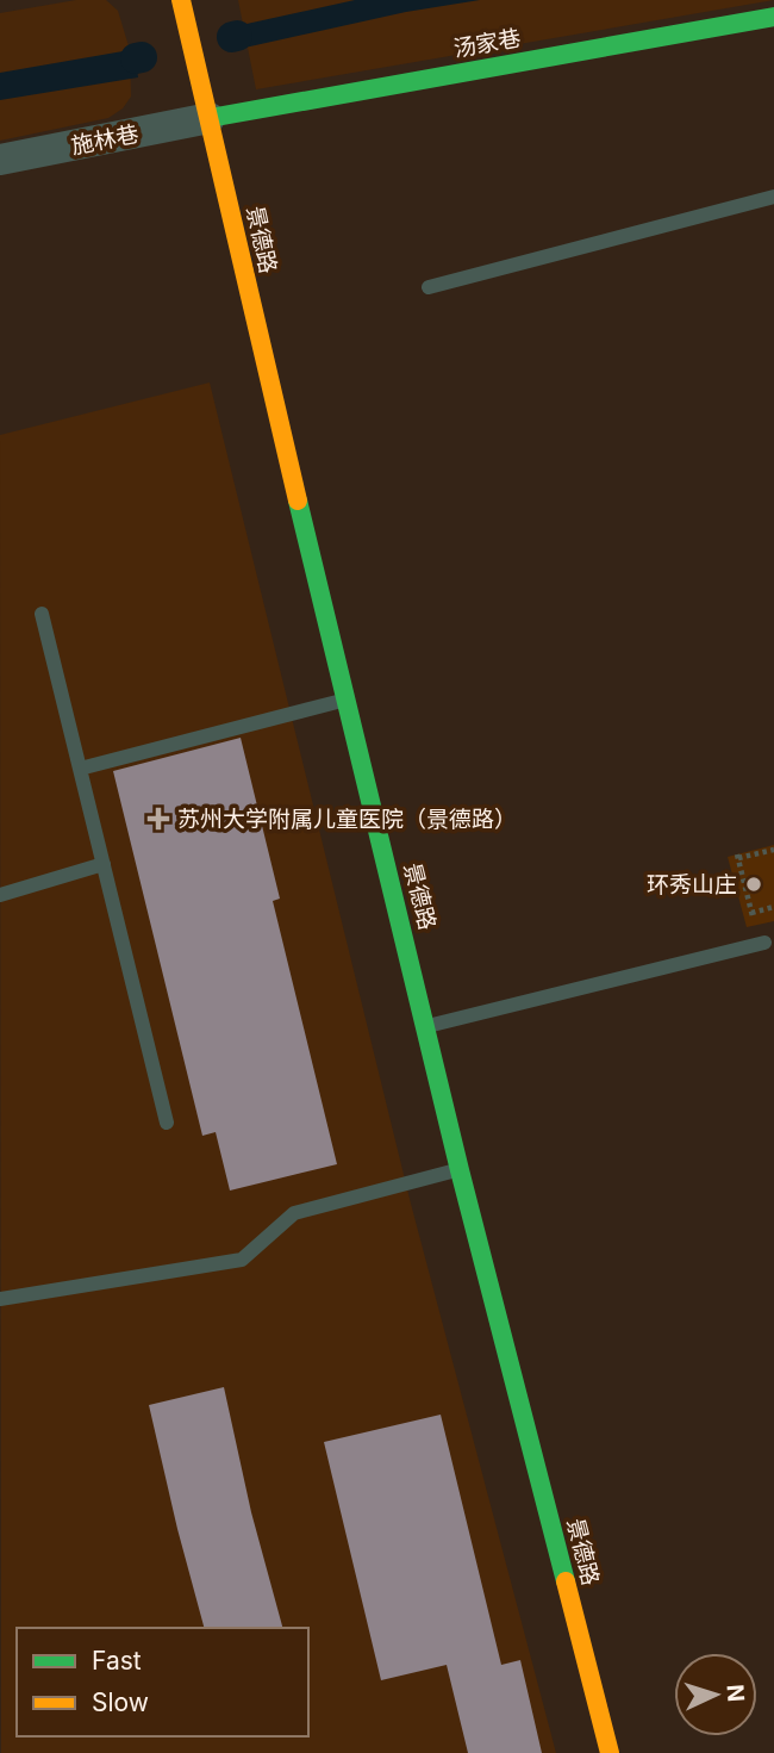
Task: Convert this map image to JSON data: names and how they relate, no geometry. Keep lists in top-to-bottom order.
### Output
{
  "streets": {
    "main road": ["汤家巷", "景德路"],
    "street": ["施林巷"]
  },
  "crossings": [
    ["汤家巷", "施林巷"],
    ["汤家巷", "景德路"],
    ["施林巷", "景德路"]
  ],
  "places": {
    "health": ["苏州大学附属儿童医院（景德路）"],
    "other": ["环秀山庄"]
  },
  "legend": ["Fast", "Slow"],
  "north": "right"
}
